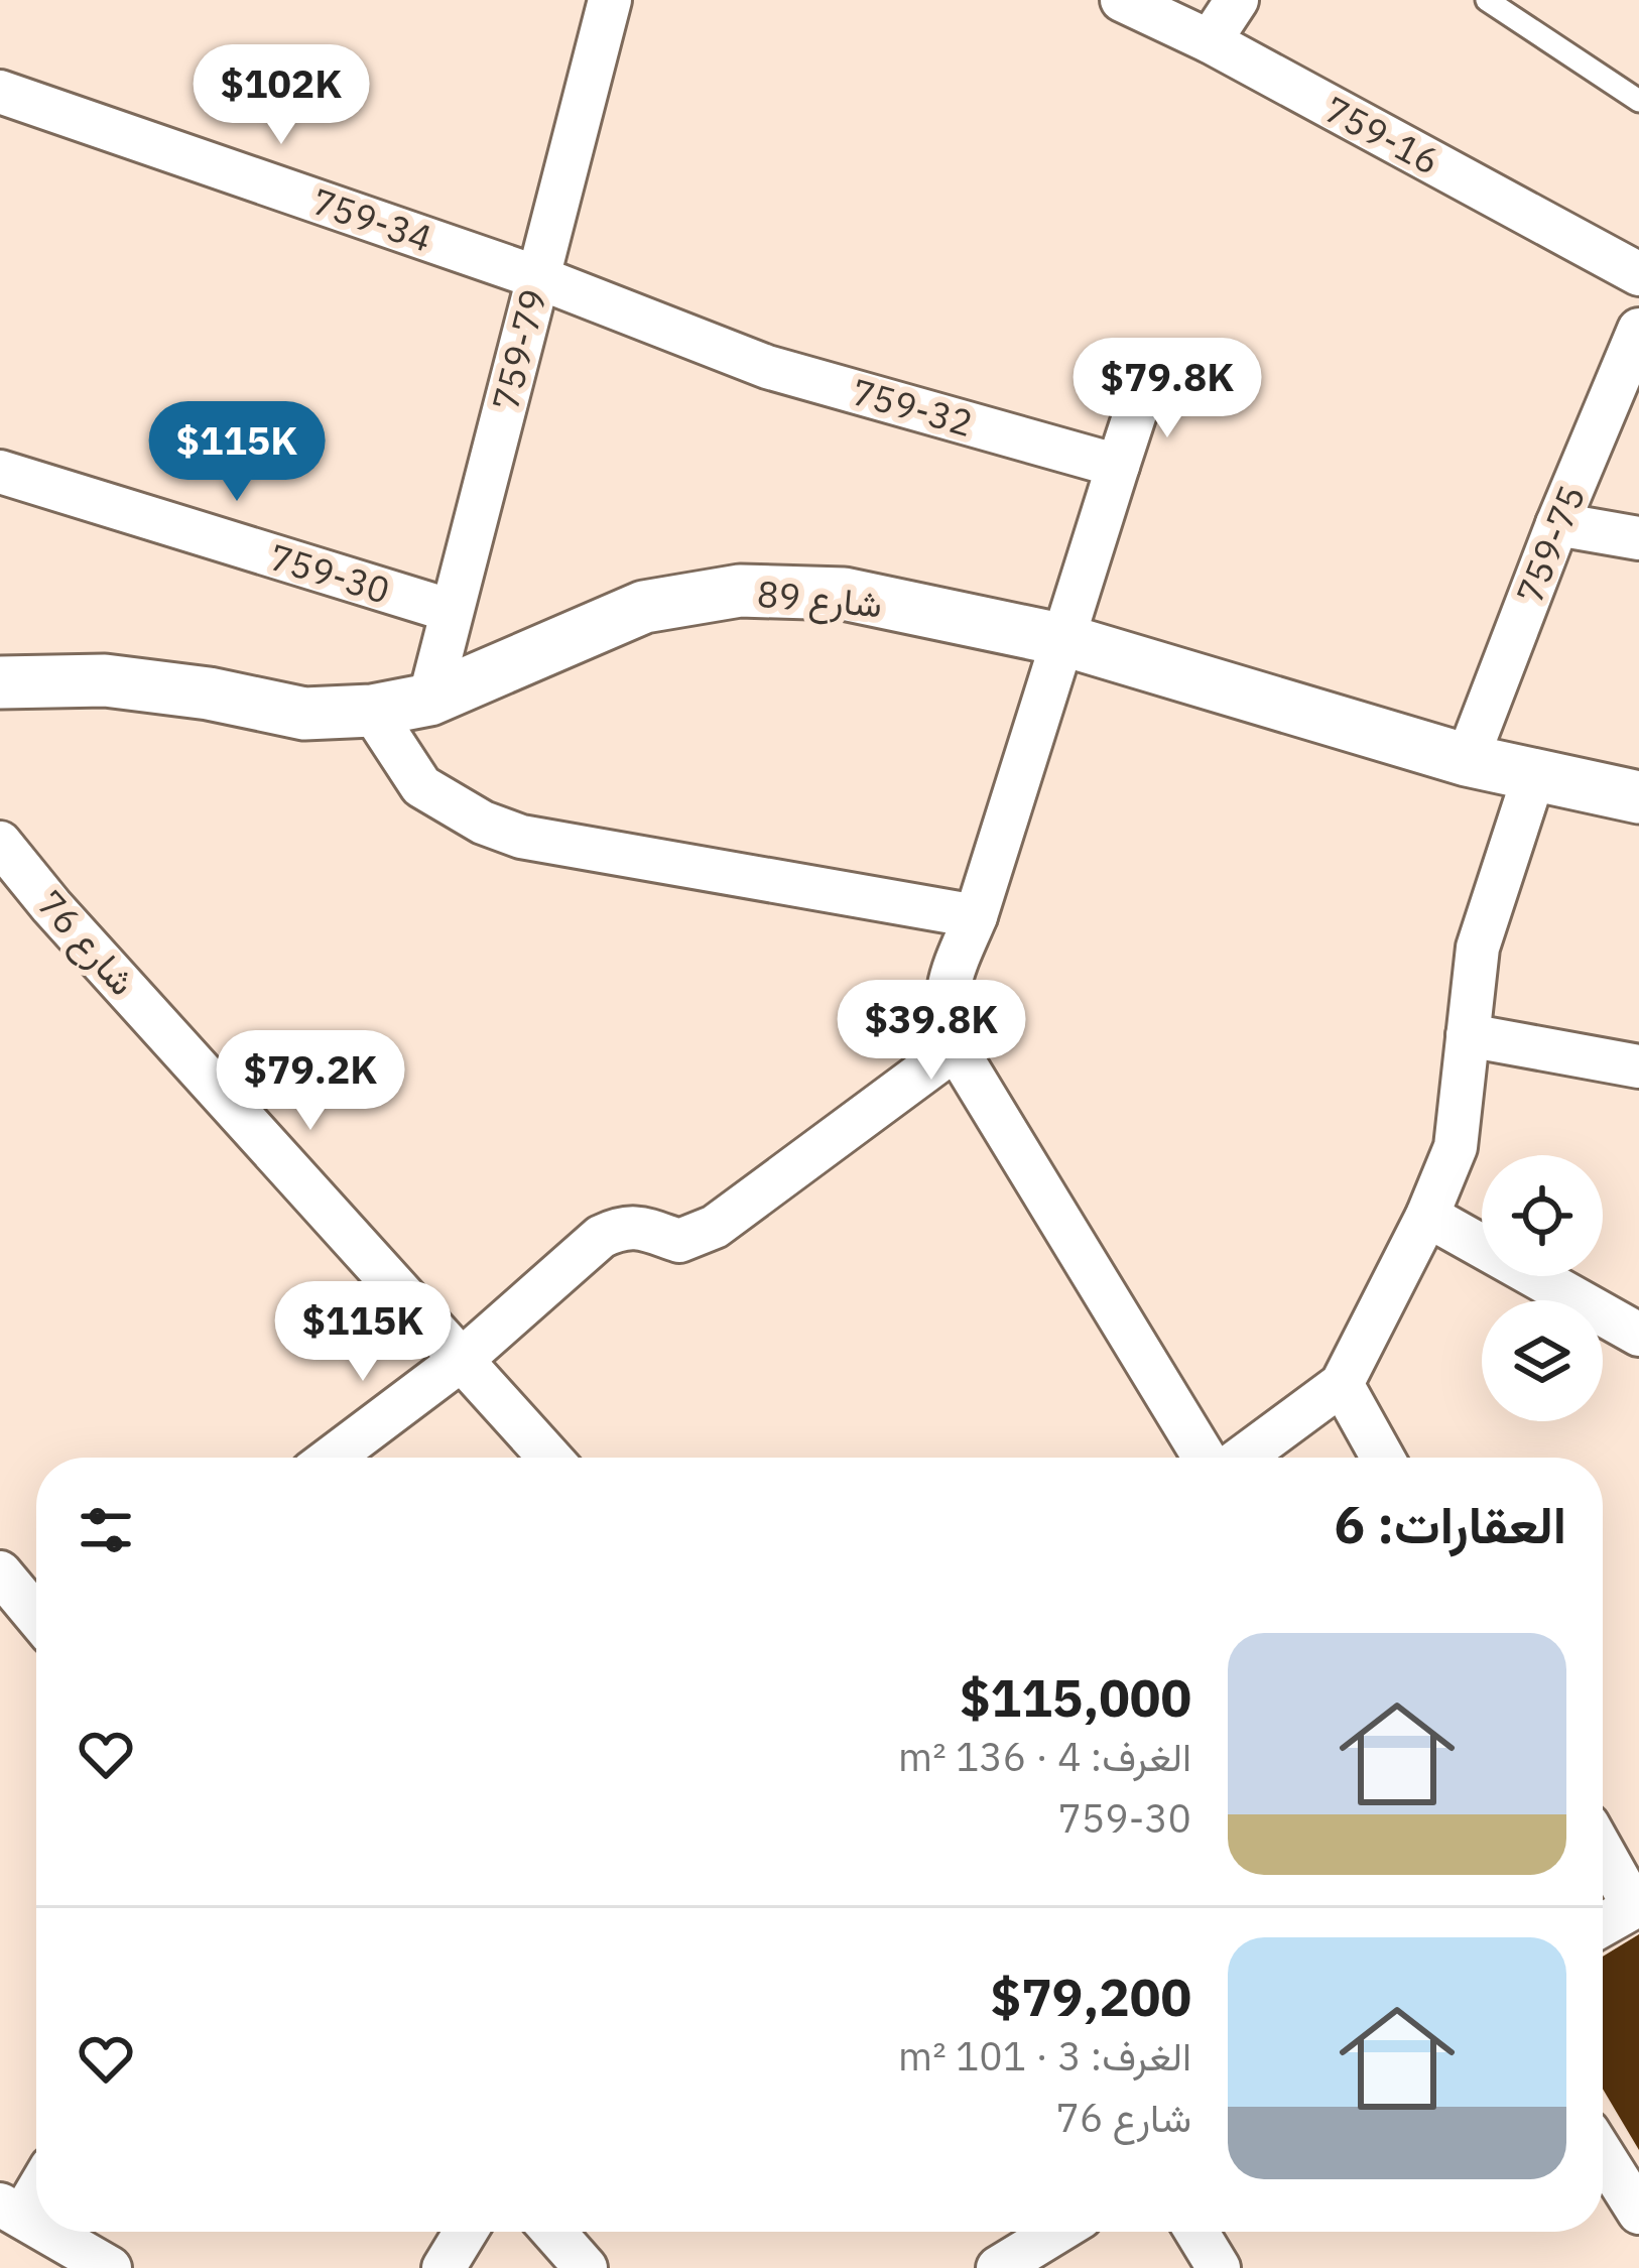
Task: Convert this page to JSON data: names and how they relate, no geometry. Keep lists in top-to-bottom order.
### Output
{
  "streets": {
    "street": [
      "759-16",
      "759-34",
      "759-79",
      "759-32",
      "759-75",
      "759-30",
      "شارع 89",
      "شارع 76"
    ]
  },
  "crossings": [
    ["759-34", "759-79"],
    ["759-34", "759-32"],
    ["759-79", "759-32"],
    ["759-79", "759-30"],
    ["759-79", "شارع 89"],
    ["759-75", "شارع 89"]
  ],
  "page": {
    "price": [
      "$102K",
      "$79.8K",
      "$115K",
      "$39.8K",
      "$79.2K",
      "$115K"
    ],
    "heading": "العقارات: 6",
    "list": [
      {
        "name": "$115,000",
        "note": "الغرف: 4 · 136 m² · 759-30"
      },
      {
        "name": "$79,200",
        "note": "الغرف: 3 · 101 m² · شارع 76"
      }
    ]
  }
}
